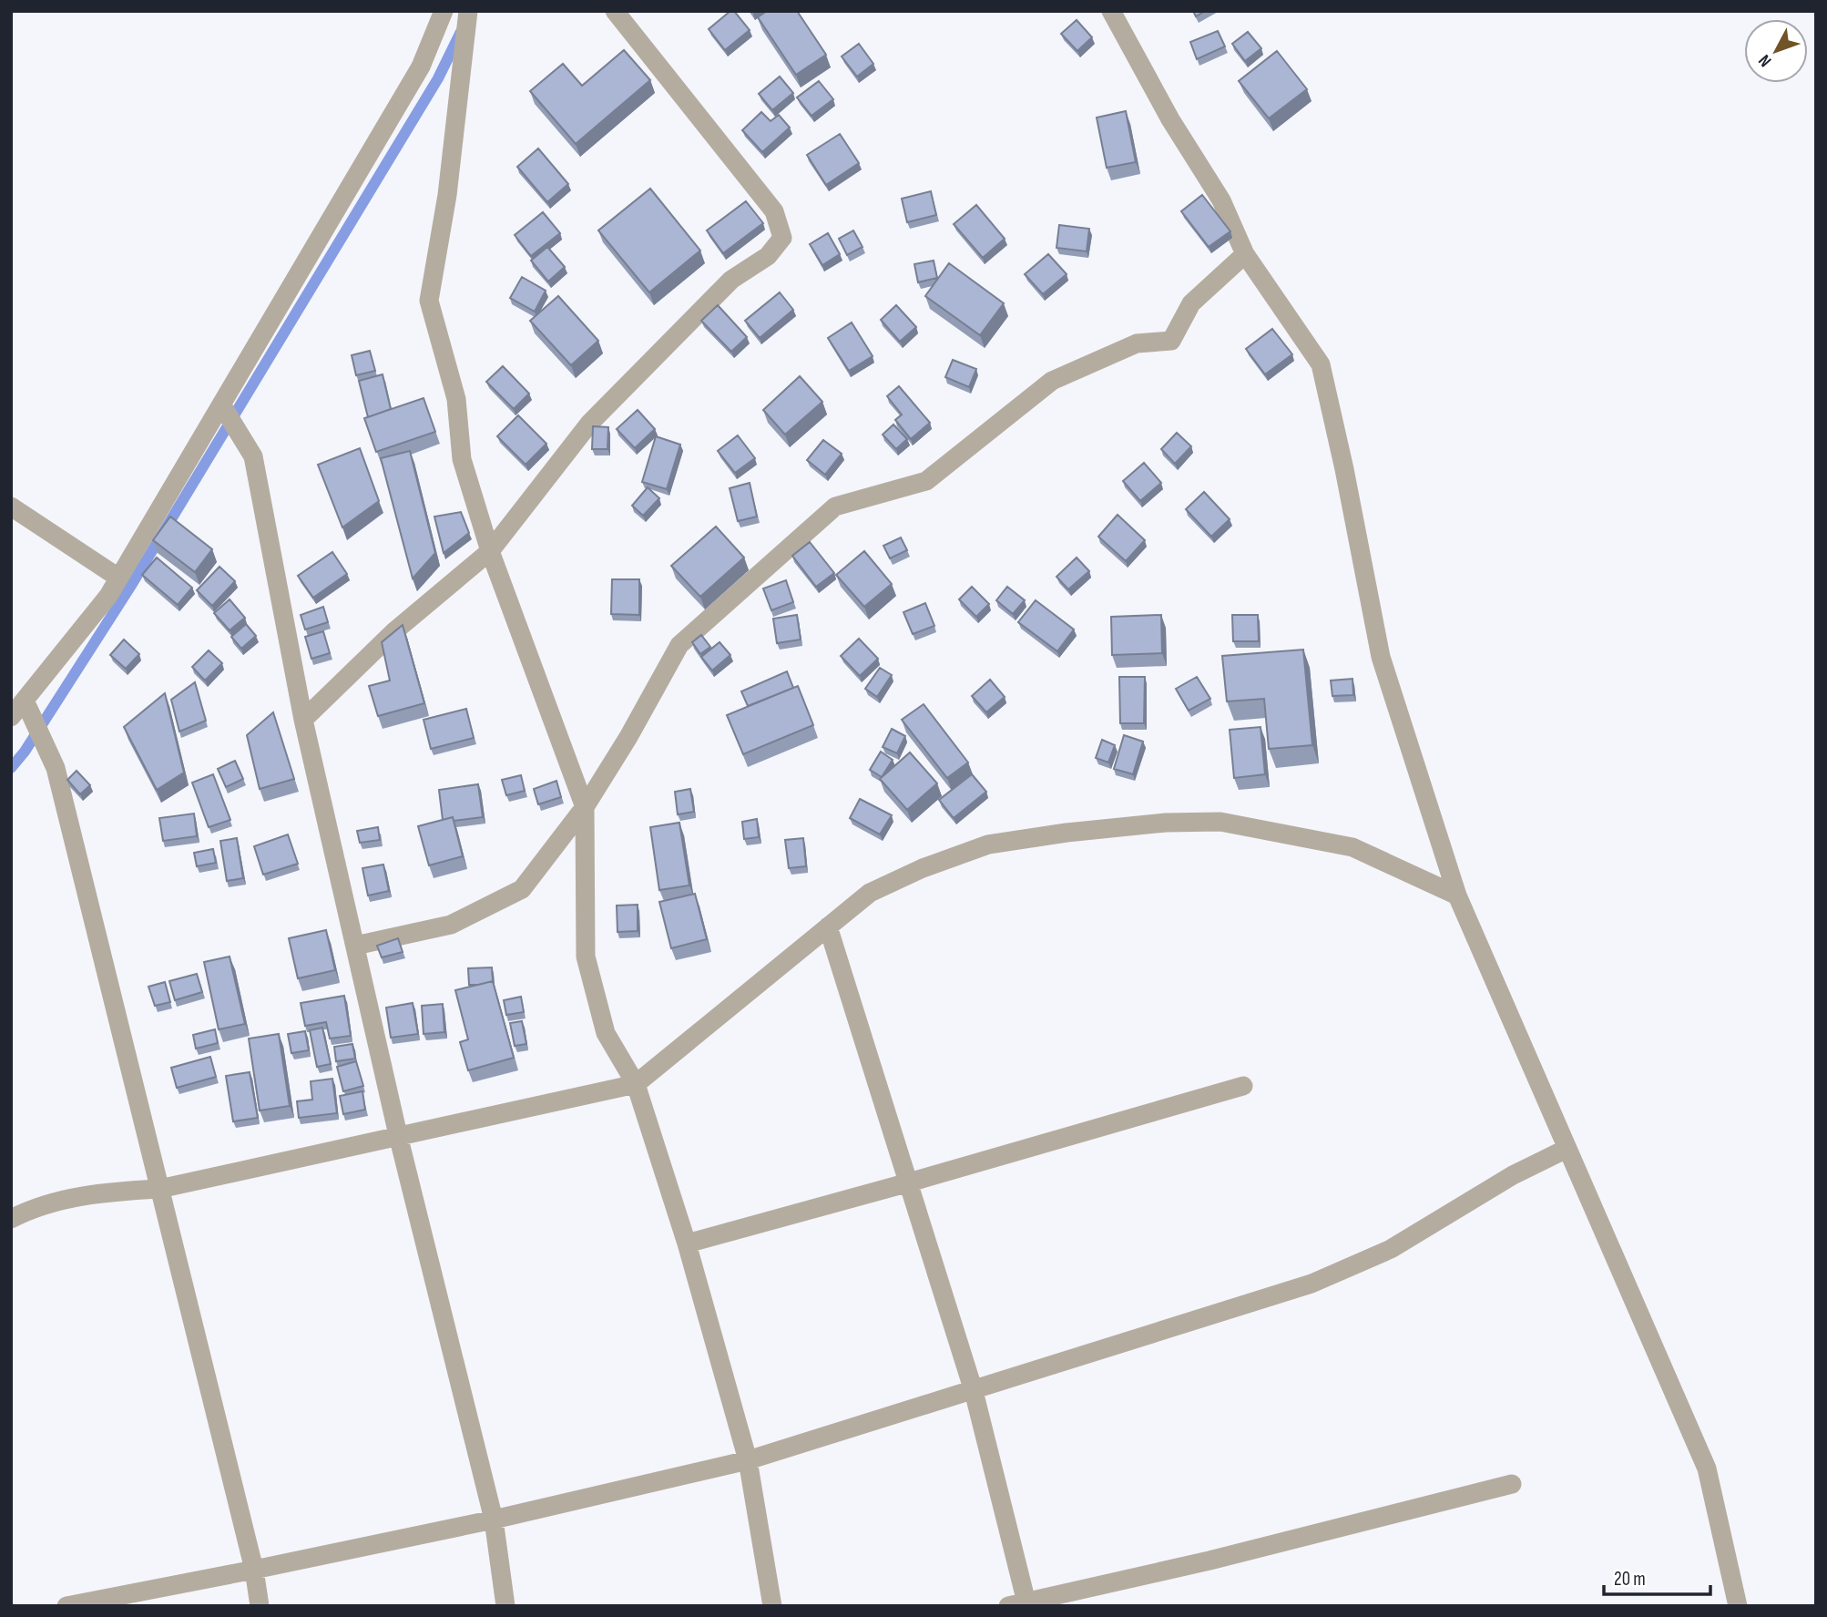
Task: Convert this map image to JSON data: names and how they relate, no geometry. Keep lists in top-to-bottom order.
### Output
{
  "scale_bar": "20 m",
  "north": "bottom left"
}
